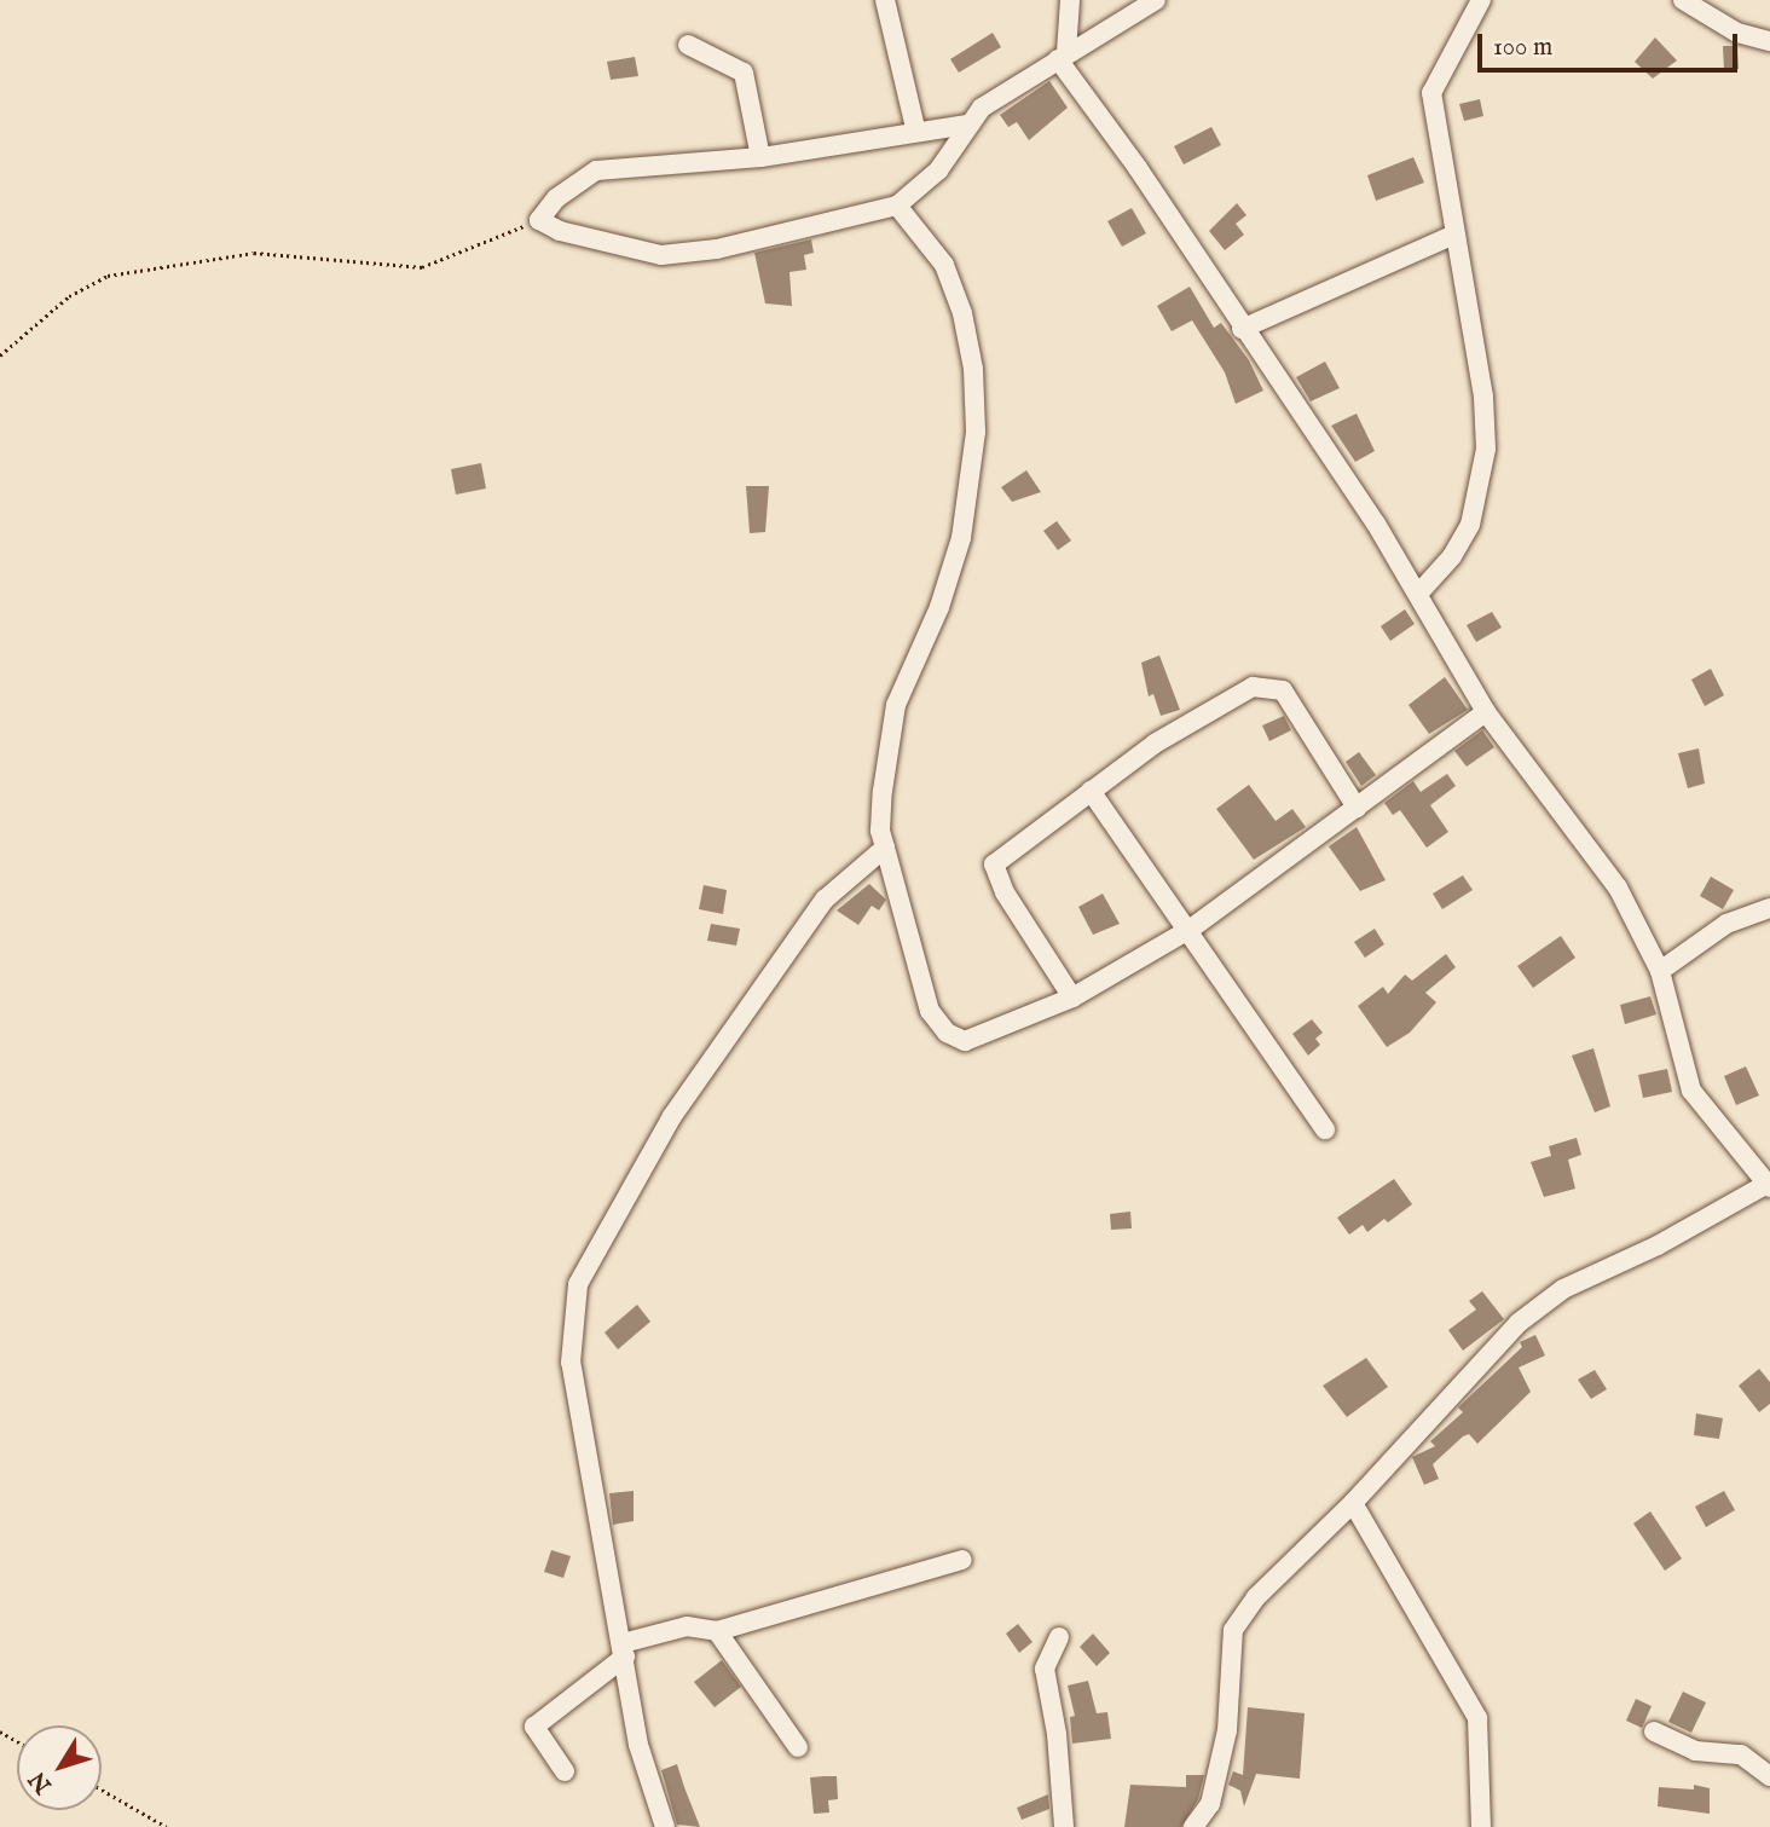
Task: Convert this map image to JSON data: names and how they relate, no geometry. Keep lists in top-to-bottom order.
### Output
{
  "scale_bar": "100 m",
  "north": "bottom left"
}
